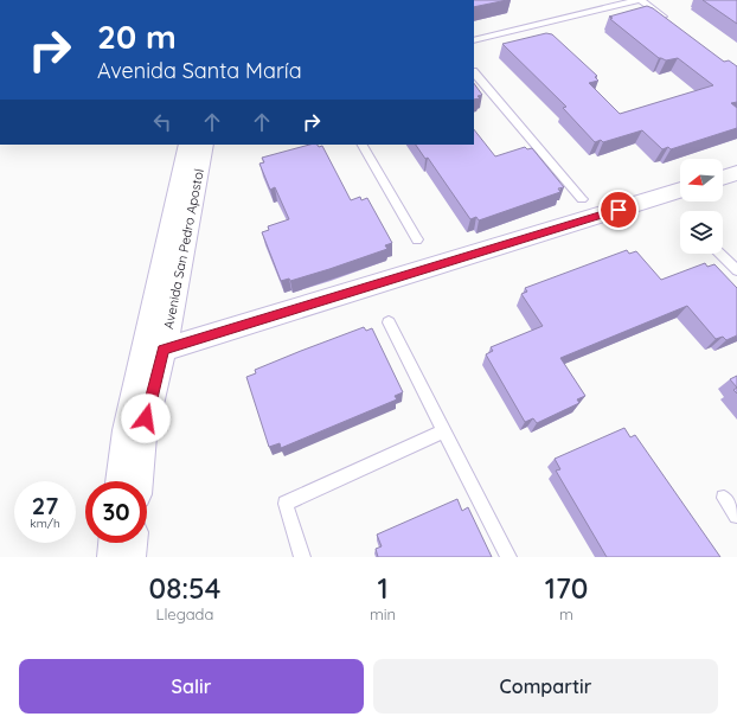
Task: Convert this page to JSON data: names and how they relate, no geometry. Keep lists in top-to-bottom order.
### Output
{
  "streets": {
    "street": ["Avenida San Pedro Apostol"]
  },
  "north": "left",
  "page": {
    "turn": ["20 m", "Avenida Santa María"],
    "speed": "27 km/h",
    "limit": "30",
    "eta": [
      "08:54",
      "Llegada",
      "1",
      "min",
      "170",
      "m"
    ],
    "buttons": ["Salir", "Compartir"]
  }
}
